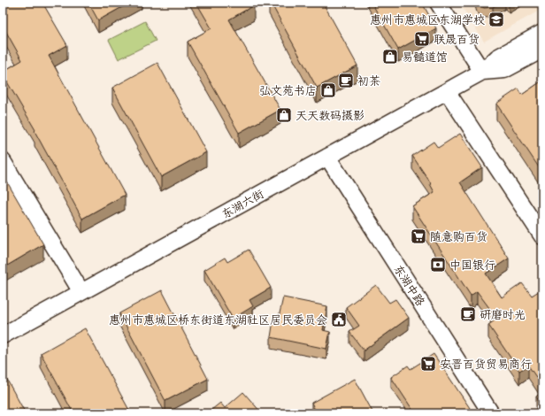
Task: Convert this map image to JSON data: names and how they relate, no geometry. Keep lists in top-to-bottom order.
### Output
{
  "streets": {
    "street": ["东湖六街", "东湖中路"]
  },
  "crossings": [
    ["东湖六街", "东湖中路"]
  ],
  "places": {
    "school or university": ["惠州市惠城区东湖学校"],
    "supermarket": ["联晟百货", "随意购百货", "安晋百货贸易商行"],
    "shop": ["易髓道馆", "弘文苑书店", "天天数码摄影"],
    "cafe": ["初茶", "研磨时光"],
    "bank": ["中国银行"],
    "public building": ["惠州市惠城区桥东街道东湖社区居民委员会"]
  }
}
